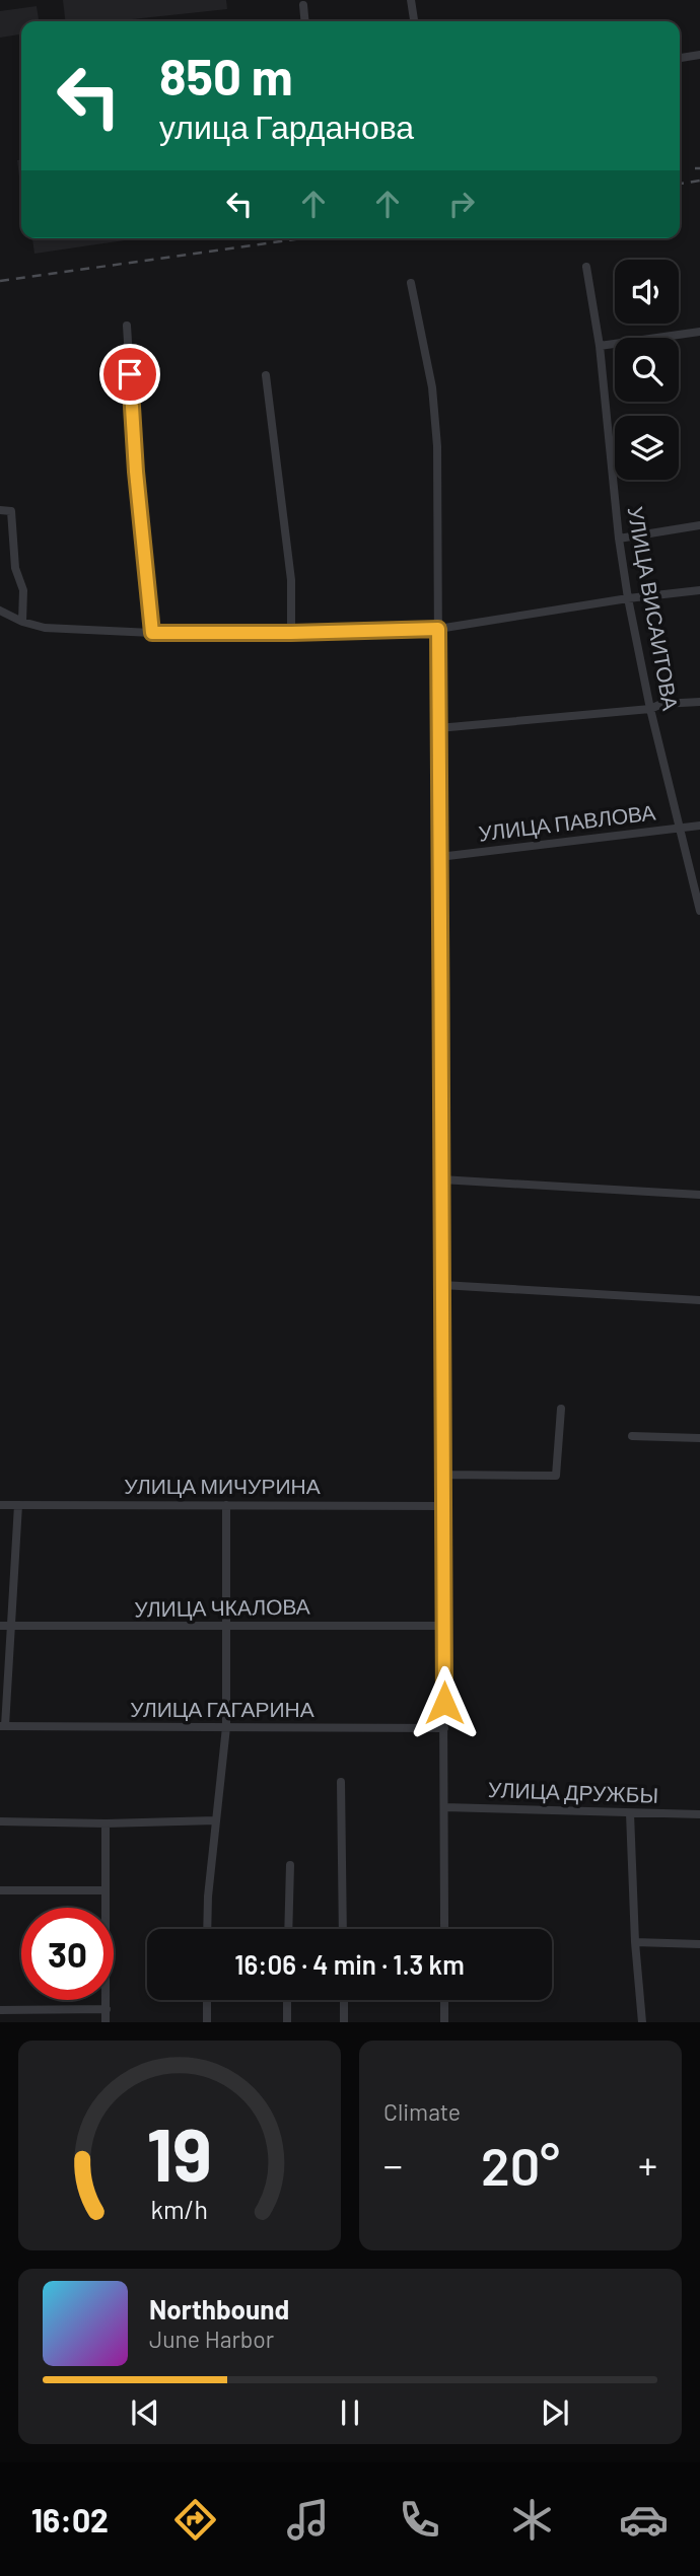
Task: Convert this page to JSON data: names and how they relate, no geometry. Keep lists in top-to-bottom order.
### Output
{
  "streets": {
    "street": [
      "УЛИЦА ВИСАИТОВА",
      "УЛИЦА ПАВЛОВА",
      "УЛИЦА МИЧУРИНА",
      "УЛИЦА ЧКАЛОВА",
      "УЛИЦА ГАГАРИНА",
      "УЛИЦА ДРУЖБЫ"
    ]
  },
  "crossings": [
    ["УЛИЦА ВИСАИТОВА", "УЛИЦА ПАВЛОВА"]
  ],
  "page": {
    "turn": ["850 m", "улица Гарданова"],
    "limit": "30",
    "trip": "16:06 · 4 min · 1.3 km",
    "tile": "Climate",
    "heat": ["−", "20°", "+"],
    "song": ["Northbound", "June Harbor"],
    "tabs": "16:02",
    "gauge": ["19", "km/h"]
  }
}
